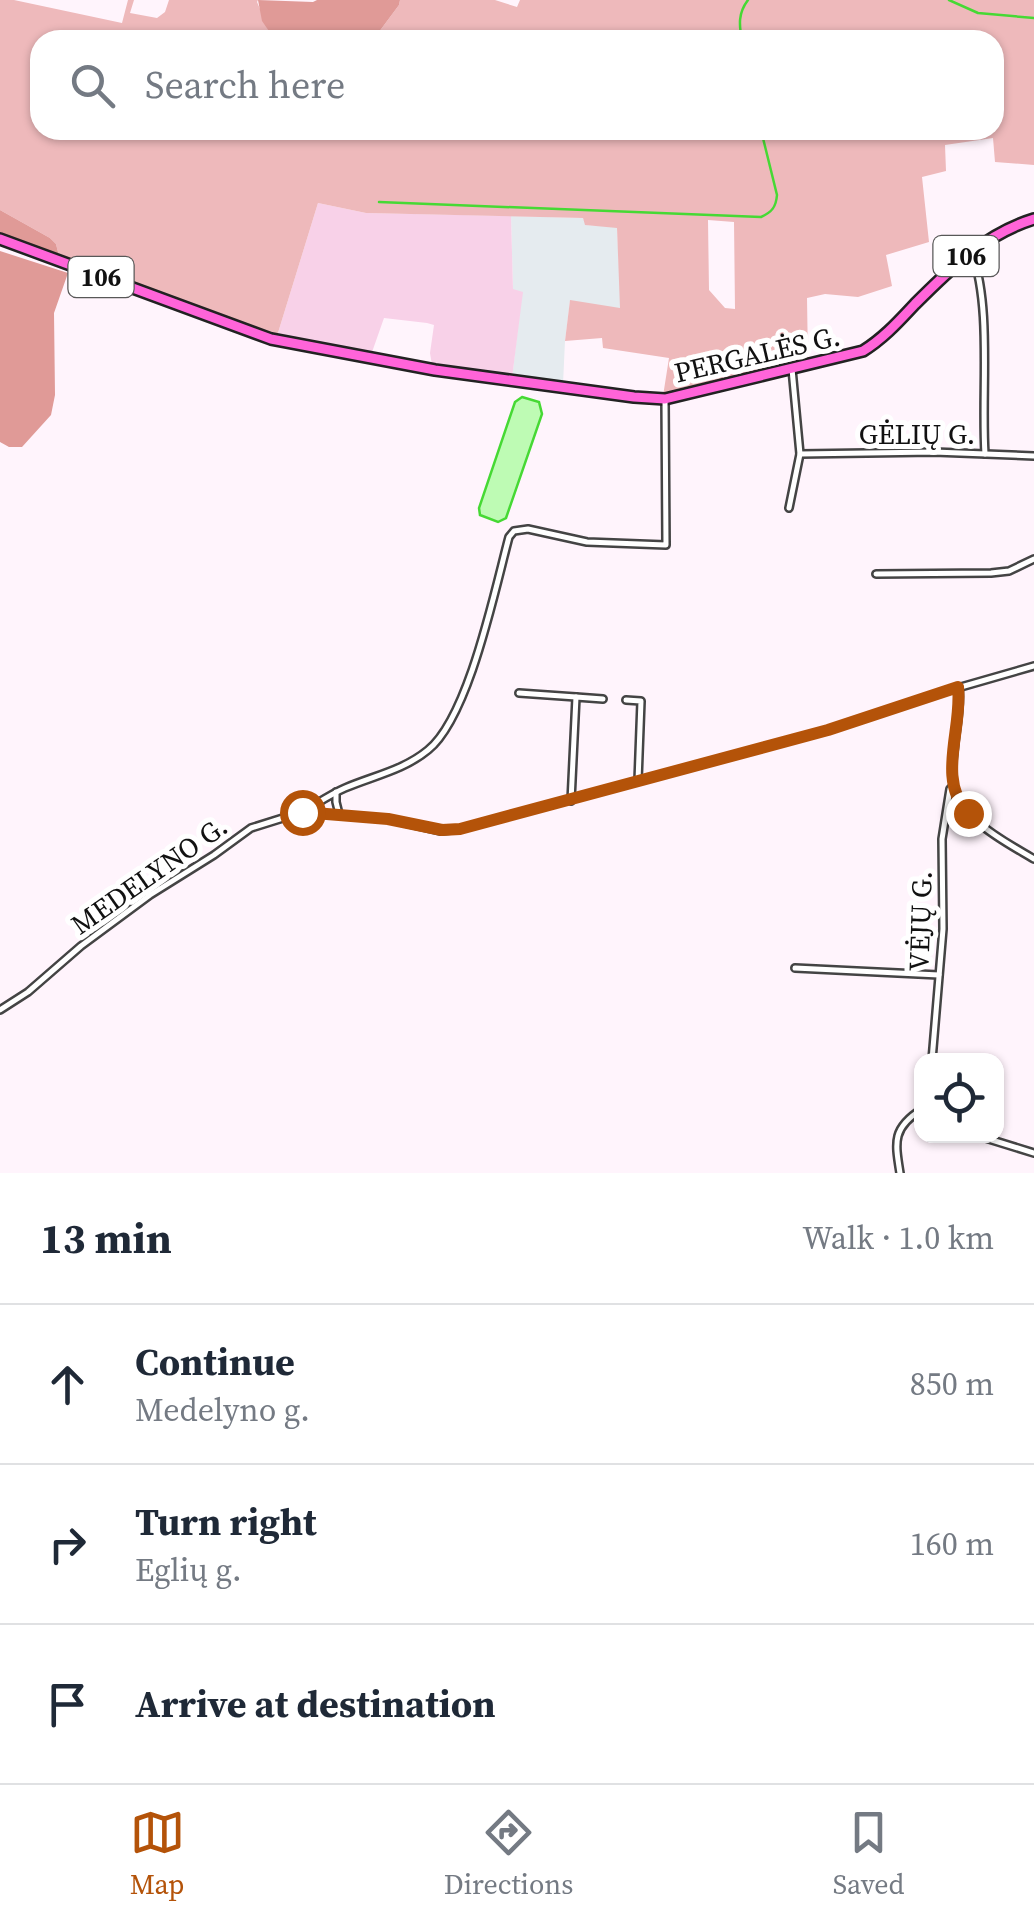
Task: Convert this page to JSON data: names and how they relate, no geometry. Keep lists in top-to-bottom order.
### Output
{
  "streets": {
    "main road": ["106", "PERGALĖS G."],
    "street": ["GĖLIŲ G.", "MEDELYNO G.", "VĖJŲ G."]
  },
  "crossings": [
    ["MEDELYNO G.", "VĖJŲ G."]
  ],
  "page": {
    "search": "Search here",
    "heading": ["13 min", "Walk · 1.0 km"],
    "list": [
      ["Continue", "Medelyno g.", "850 m"],
      ["Turn right", "Eglių g.", "160 m"],
      "Arrive at destination"
    ],
    "nav": ["Map", "Directions", "Saved"]
  }
}
